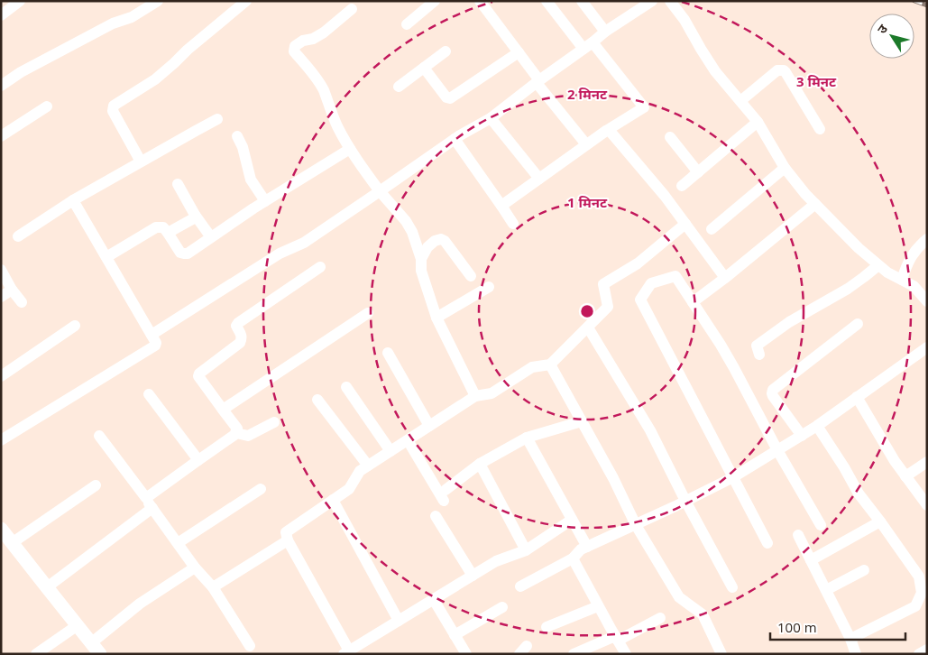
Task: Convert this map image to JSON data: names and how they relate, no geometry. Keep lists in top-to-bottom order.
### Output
{
  "scale_bar": "100 m",
  "north": "top left",
  "rings": ["3 मिनट", "2 मिनट", "1 मिनट"]
}
